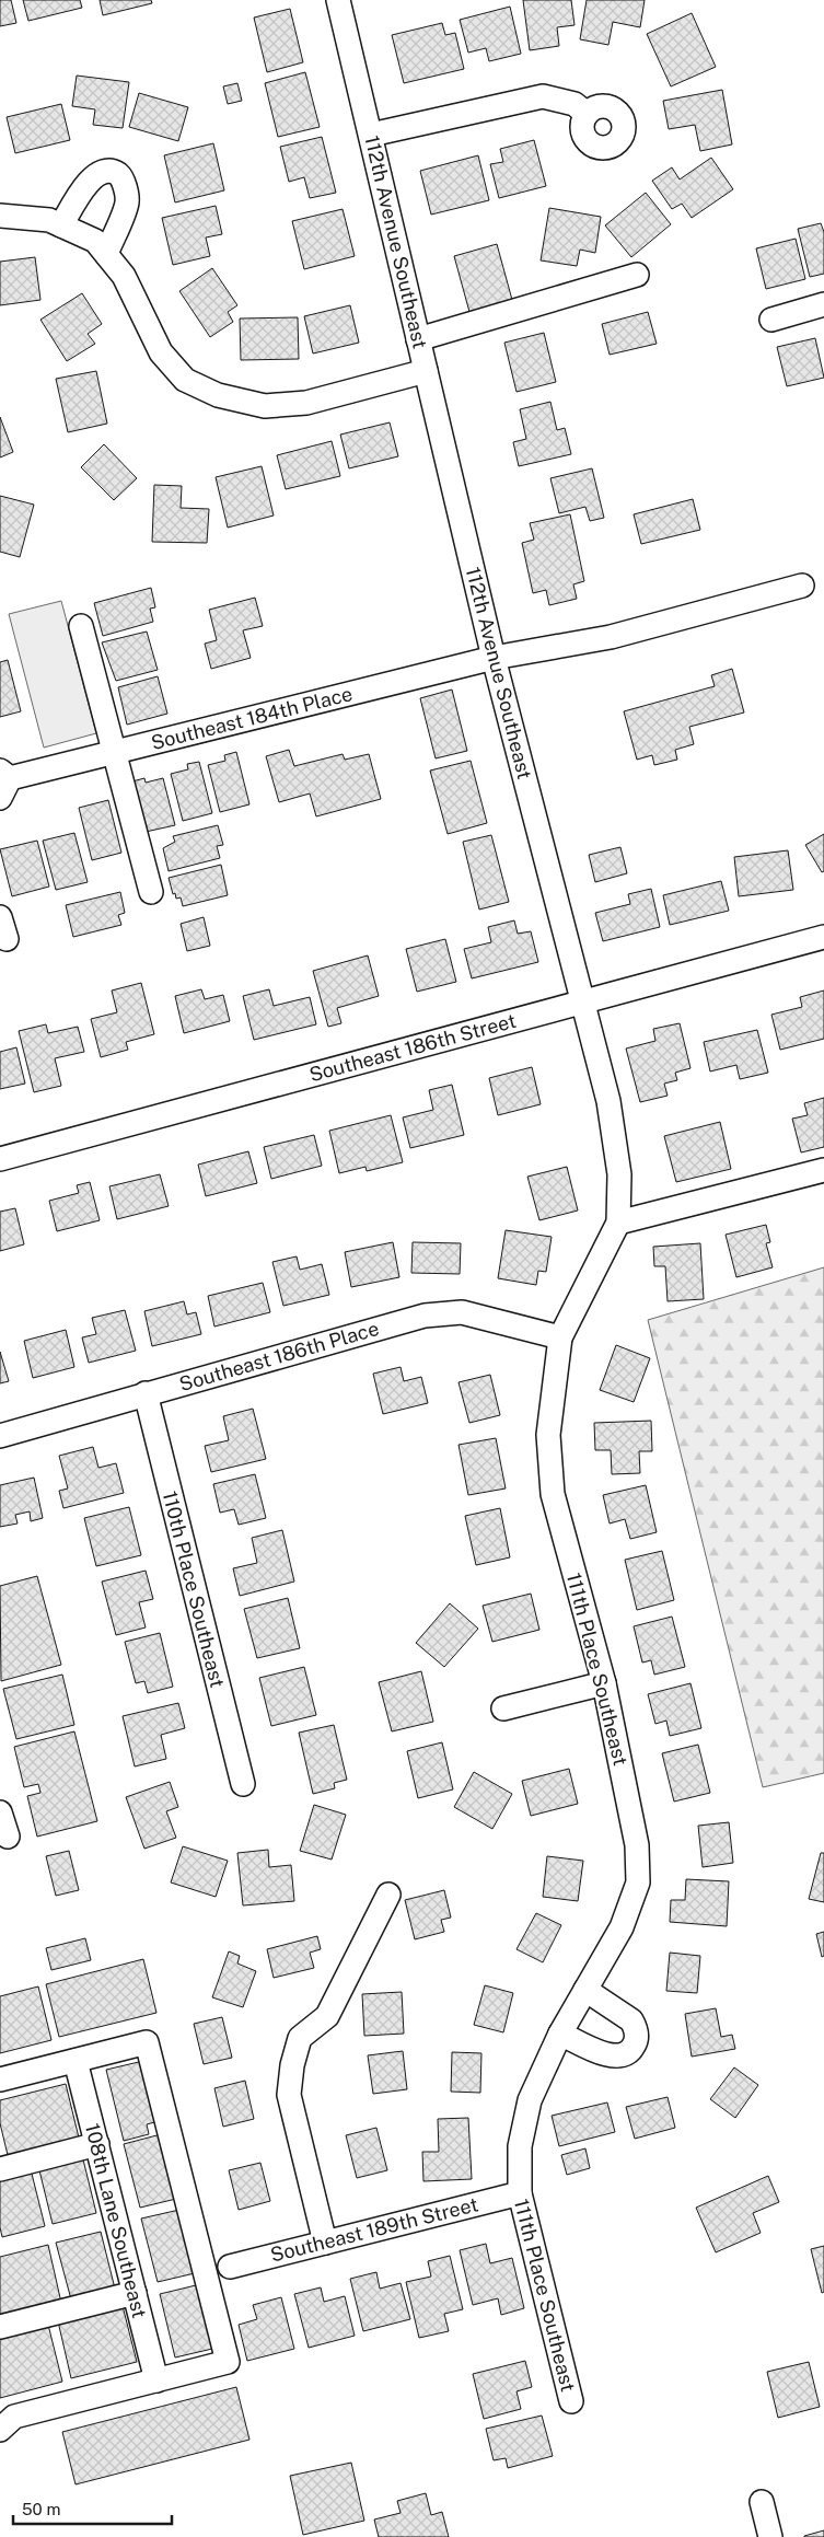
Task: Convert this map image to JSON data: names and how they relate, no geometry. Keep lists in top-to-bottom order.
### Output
{
  "streets": {
    "street": [
      "112th Avenue Southeast",
      "Southeast 184th Place",
      "Southeast 186th Street",
      "Southeast 186th Place",
      "110th Place Southeast",
      "111th Place Southeast",
      "108th Lane Southeast",
      "Southeast 189th Street"
    ]
  },
  "crossings": [
    ["112th Avenue Southeast", "Southeast 184th Place"],
    ["112th Avenue Southeast", "Southeast 186th Street"],
    ["112th Avenue Southeast", "Southeast 186th Place"],
    ["112th Avenue Southeast", "111th Place Southeast"],
    ["Southeast 186th Place", "110th Place Southeast"],
    ["Southeast 186th Place", "111th Place Southeast"],
    ["111th Place Southeast", "Southeast 189th Street"]
  ],
  "scale_bar": "50 m"
}
